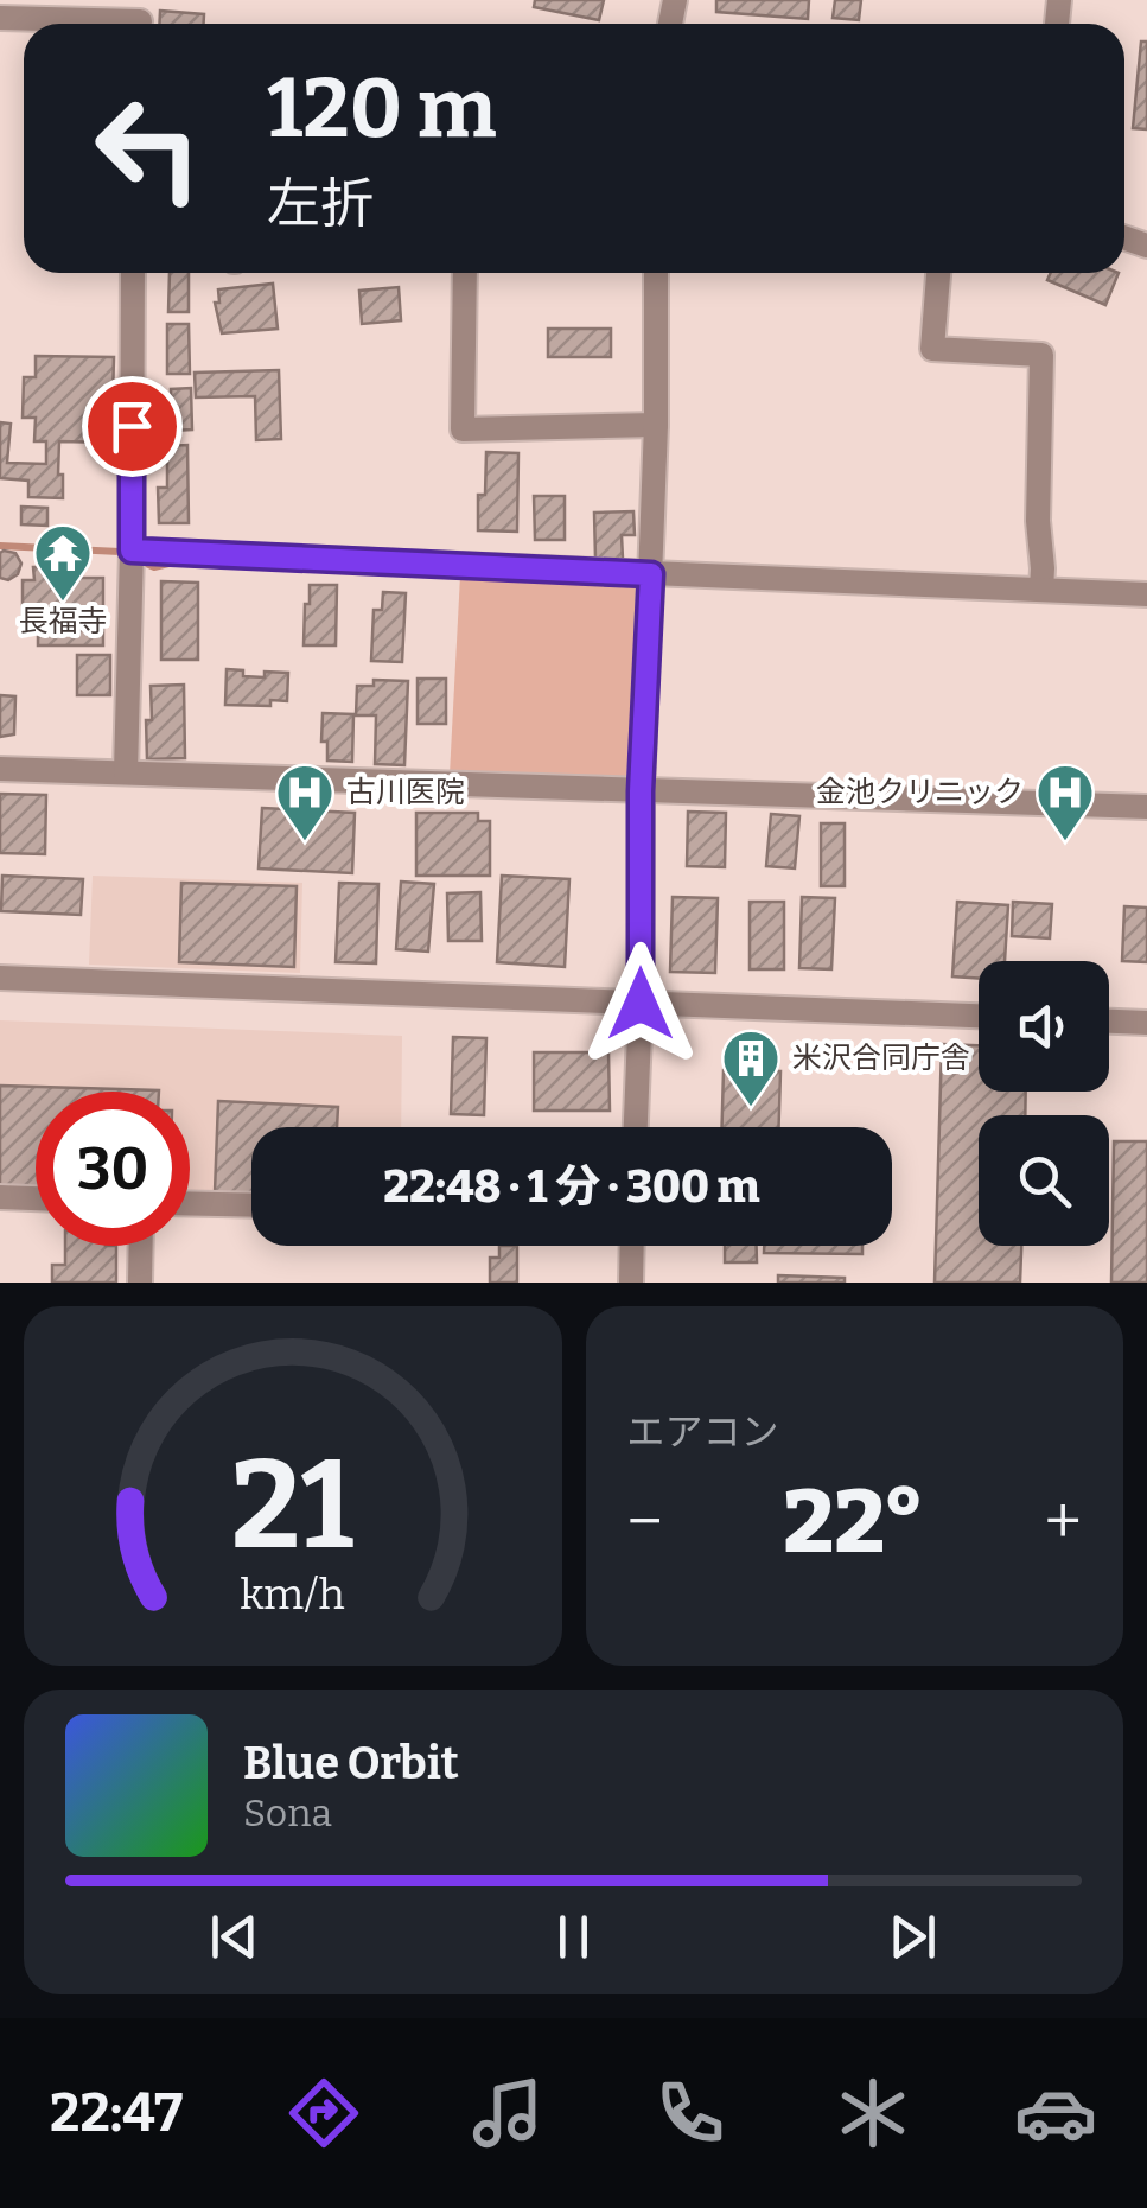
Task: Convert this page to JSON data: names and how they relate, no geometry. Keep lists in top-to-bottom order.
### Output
{
  "places": {
    "temple": ["長福寺"],
    "hospital": ["古川医院", "金池クリニック"],
    "building": ["米沢合同庁舎"]
  },
  "page": {
    "turn": ["120 m", "左折"],
    "limit": "30",
    "trip": "22:48 · 1 分 · 300 m",
    "tile": "エアコン",
    "heat": ["−", "22°", "+"],
    "song": ["Blue Orbit", "Sona"],
    "tabs": "22:47",
    "gauge": ["21", "km/h"]
  }
}
